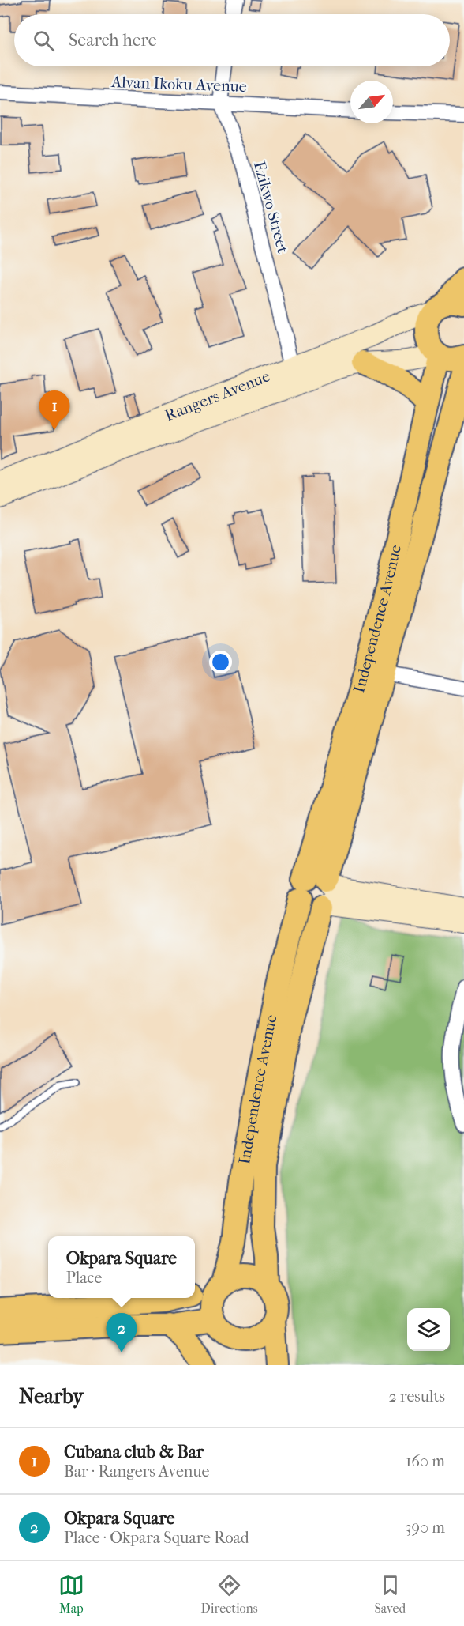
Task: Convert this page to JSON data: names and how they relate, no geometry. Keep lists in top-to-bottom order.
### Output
{
  "streets": {
    "main road": ["Rangers Avenue", "Independence Avenue"],
    "street": ["Alvan Ikoku Avenue", "Ezikwo Street"]
  },
  "crossings": [
    ["Alvan Ikoku Avenue", "Ezikwo Street"],
    ["Ezikwo Street", "Rangers Avenue"],
    ["Rangers Avenue", "Independence Avenue"]
  ],
  "north": "top right",
  "page": {
    "search": "Search here",
    "pins": ["1", "2"],
    "popup": ["Okpara Square", "Place"],
    "heading": ["Nearby", "2 results"],
    "list": [
      {
        "mark": "1",
        "name": "Cubana club & Bar",
        "note": "Bar · Rangers Avenue",
        "value": "160 m"
      },
      {
        "mark": "2",
        "name": "Okpara Square",
        "note": "Place · Okpara Square Road",
        "value": "390 m"
      }
    ],
    "nav": ["Map", "Directions", "Saved"]
  }
}
